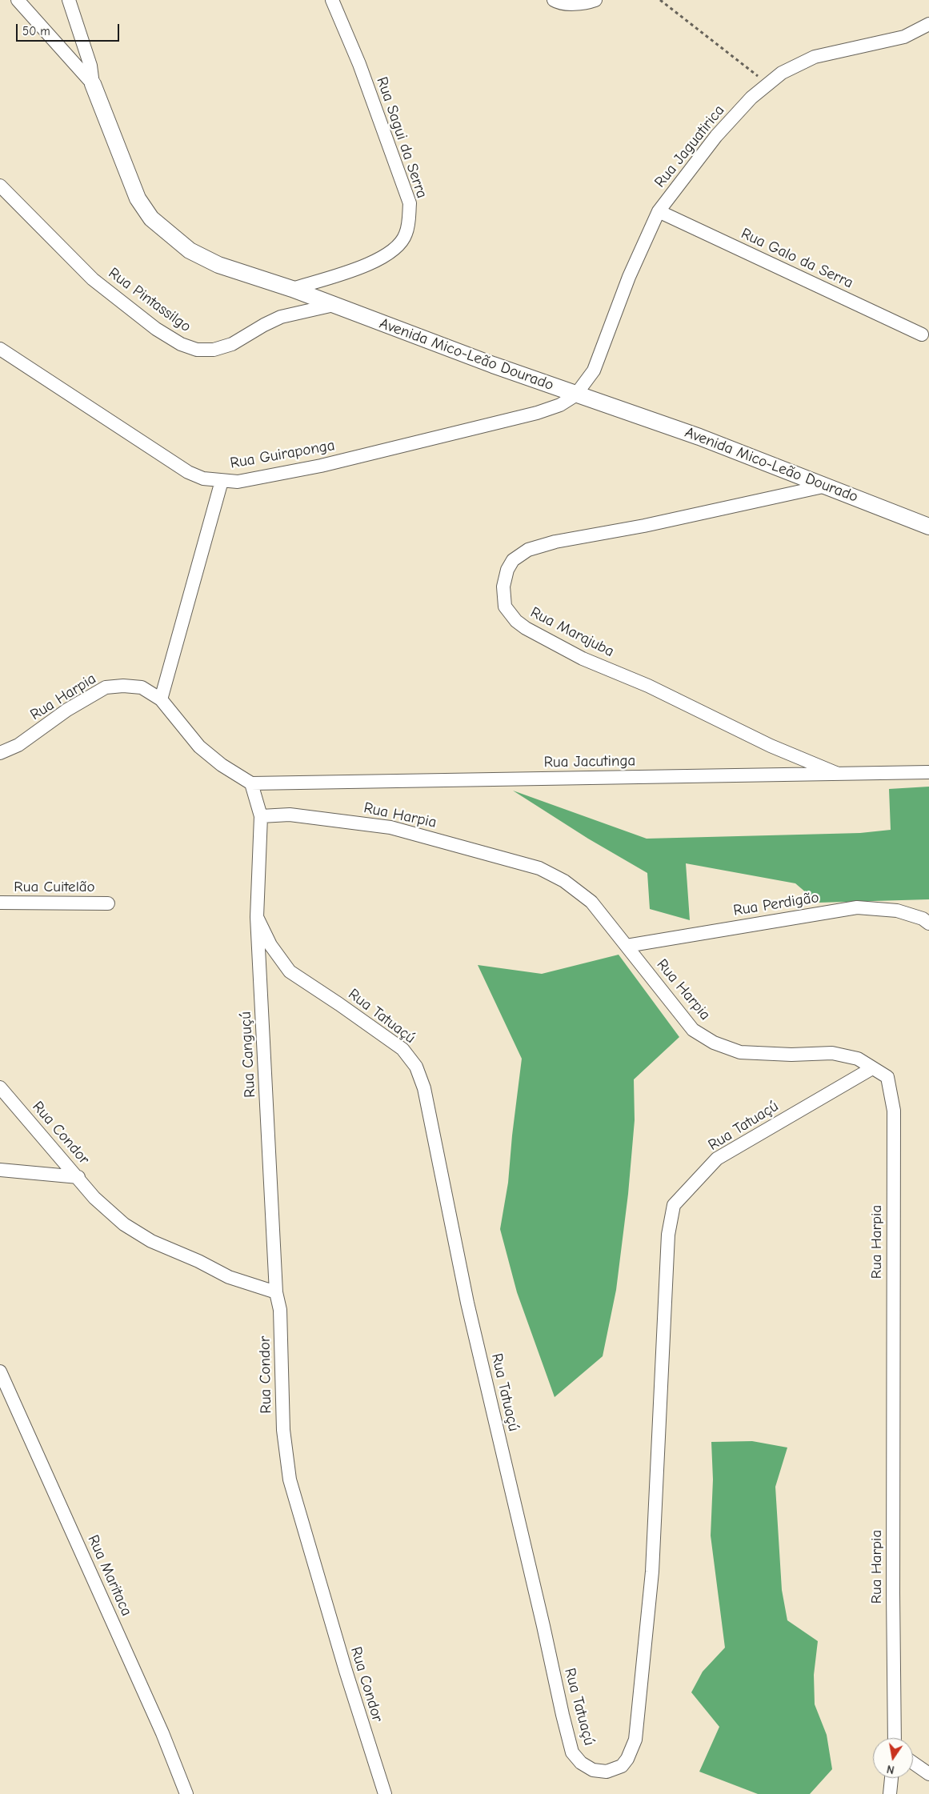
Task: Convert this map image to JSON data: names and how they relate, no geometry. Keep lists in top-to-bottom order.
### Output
{
  "streets": {
    "street": [
      "Rua Sagui da Serra",
      "Rua Jaguatirica",
      "Rua Galo da Serra",
      "Rua Pintassilgo",
      "Avenida Mico-Leão Dourado",
      "Rua Guiraponga",
      "Rua Marajuba",
      "Rua Harpia",
      "Rua Jacutinga",
      "Rua Cuitelão",
      "Rua Perdigão",
      "Rua Tatuaçú",
      "Rua Canguçú",
      "Rua Condor",
      "Rua Maritaca"
    ]
  },
  "crossings": [
    ["Rua Sagui da Serra", "Avenida Mico-Leão Dourado"],
    ["Rua Jaguatirica", "Rua Galo da Serra"],
    ["Rua Jaguatirica", "Avenida Mico-Leão Dourado"],
    ["Rua Jaguatirica", "Rua Guiraponga"],
    ["Rua Pintassilgo", "Avenida Mico-Leão Dourado"],
    ["Avenida Mico-Leão Dourado", "Rua Guiraponga"],
    ["Avenida Mico-Leão Dourado", "Rua Marajuba"],
    ["Rua Marajuba", "Rua Jacutinga"],
    ["Rua Harpia", "Rua Jacutinga"],
    ["Rua Harpia", "Rua Perdigão"],
    ["Rua Harpia", "Rua Tatuaçú"],
    ["Rua Harpia", "Rua Canguçú"],
    ["Rua Tatuaçú", "Rua Canguçú"],
    ["Rua Canguçú", "Rua Condor"]
  ],
  "scale_bar": "50 m",
  "north": "bottom"
}
